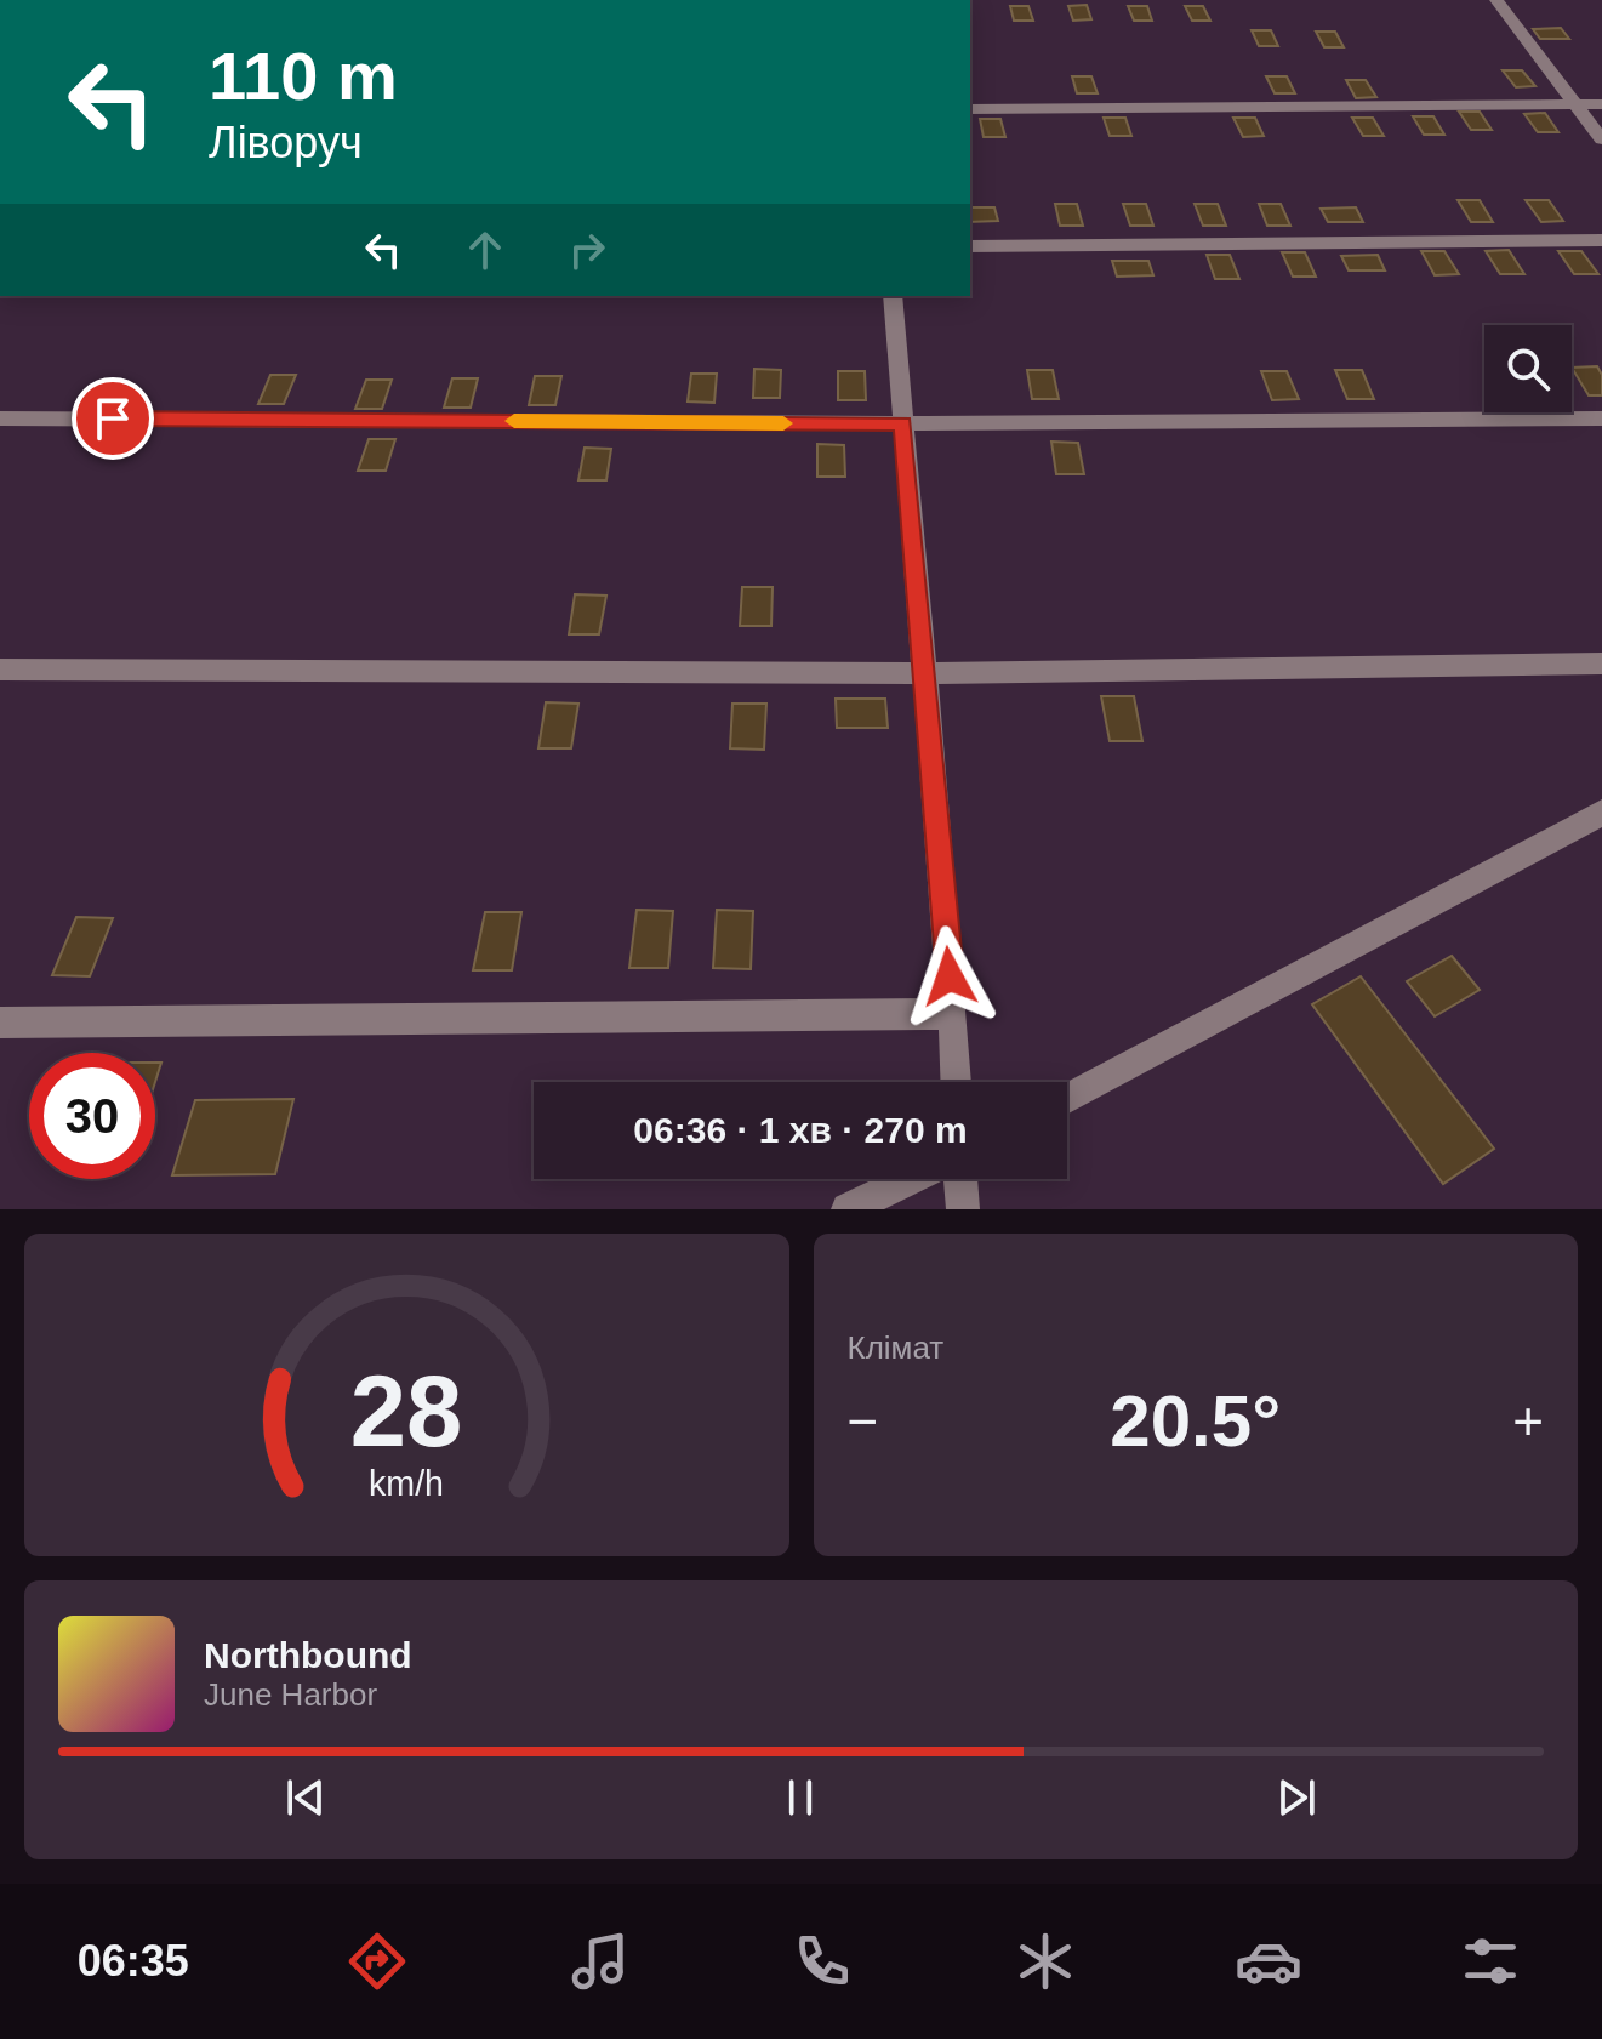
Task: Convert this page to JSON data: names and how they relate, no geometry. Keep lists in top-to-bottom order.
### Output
{
  "page": {
    "turn": ["110 m", "Ліворуч"],
    "limit": "30",
    "trip": "06:36 · 1 хв · 270 m",
    "tile": "Клімат",
    "heat": ["−", "20.5°", "+"],
    "song": ["Northbound", "June Harbor"],
    "tabs": "06:35",
    "gauge": ["28", "km/h"]
  }
}
